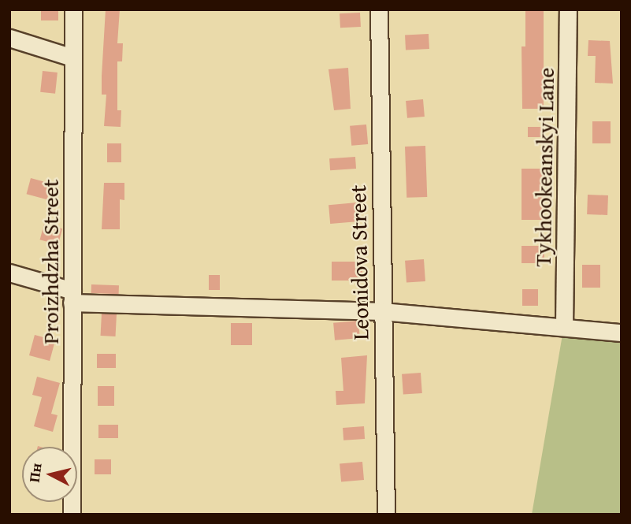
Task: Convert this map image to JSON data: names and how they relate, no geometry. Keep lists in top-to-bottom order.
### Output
{
  "streets": {
    "street": ["Tykhookeanskyi Lane", "Proizhdzha Street", "Leonidova Street"]
  },
  "north": "left"
}
